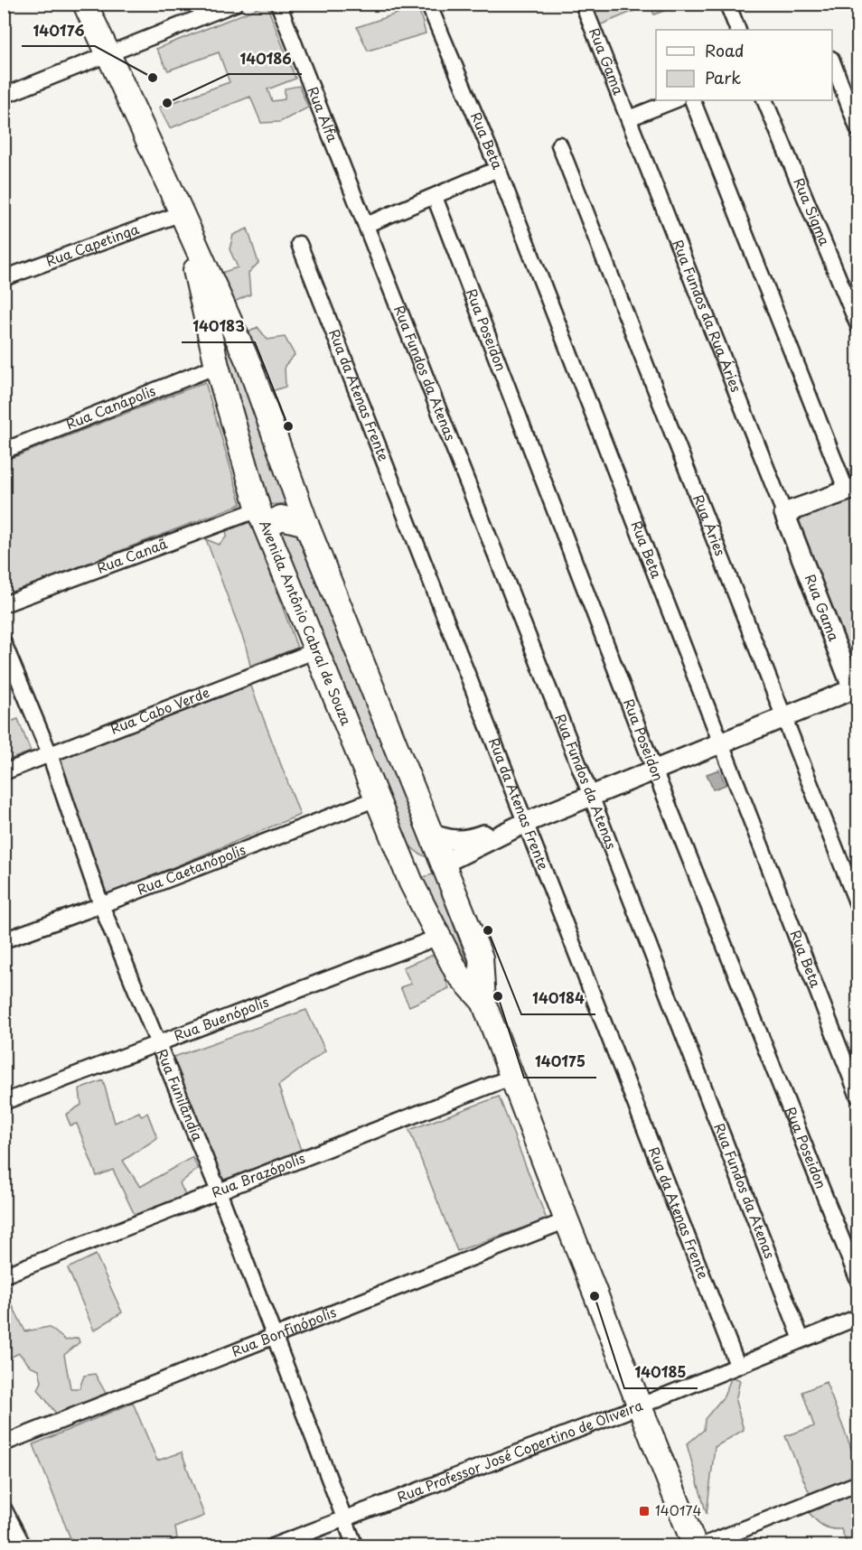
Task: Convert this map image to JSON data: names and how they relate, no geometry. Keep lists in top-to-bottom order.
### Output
{
  "streets": {
    "main road": ["Avenida Antônio Cabral de Souza"],
    "street": [
      "Rua Gama",
      "Rua Alfa",
      "Rua Beta",
      "Rua Sigma",
      "Rua Capetinga",
      "Rua Fundos da Rua Áries",
      "Rua Poseidon",
      "Rua Fundos da Atenas",
      "Rua da Atenas Frente",
      "Rua Canápolis",
      "Rua Áries",
      "Rua Canaã",
      "Rua Cabo Verde",
      "Rua Caetanópolis",
      "Rua Buenópolis",
      "Rua Funilândia",
      "Rua Brazópolis",
      "Rua Bonfinópolis",
      "Rua Professor José Copertino de Oliveira"
    ]
  },
  "crossings": [
    ["Rua Gama", "Rua Fundos da Rua Áries"],
    ["Rua Alfa", "Rua Fundos da Atenas"],
    ["Rua Capetinga", "Avenida Antônio Cabral de Souza"],
    ["Rua Fundos da Atenas", "Rua Professor José Copertino de Oliveira"],
    ["Rua da Atenas Frente", "Rua Professor José Copertino de Oliveira"],
    ["Rua Canápolis", "Avenida Antônio Cabral de Souza"],
    ["Rua Canaã", "Avenida Antônio Cabral de Souza"],
    ["Avenida Antônio Cabral de Souza", "Rua Cabo Verde"],
    ["Avenida Antônio Cabral de Souza", "Rua Caetanópolis"],
    ["Avenida Antônio Cabral de Souza", "Rua Buenópolis"],
    ["Avenida Antônio Cabral de Souza", "Rua Brazópolis"],
    ["Avenida Antônio Cabral de Souza", "Rua Bonfinópolis"],
    ["Avenida Antônio Cabral de Souza", "Rua Professor José Copertino de Oliveira"],
    ["Rua Cabo Verde", "Rua Funilândia"],
    ["Rua Caetanópolis", "Rua Funilândia"],
    ["Rua Buenópolis", "Rua Funilândia"],
    ["Rua Funilândia", "Rua Brazópolis"],
    ["Rua Funilândia", "Rua Bonfinópolis"],
    ["Rua Funilândia", "Rua Professor José Copertino de Oliveira"]
  ],
  "places": {
    "other": [
      "140176",
      "140186",
      "140183",
      "140184",
      "140175",
      "140185"
    ],
    "transit": ["140174"]
  },
  "legend": ["Road", "Park"]
}
